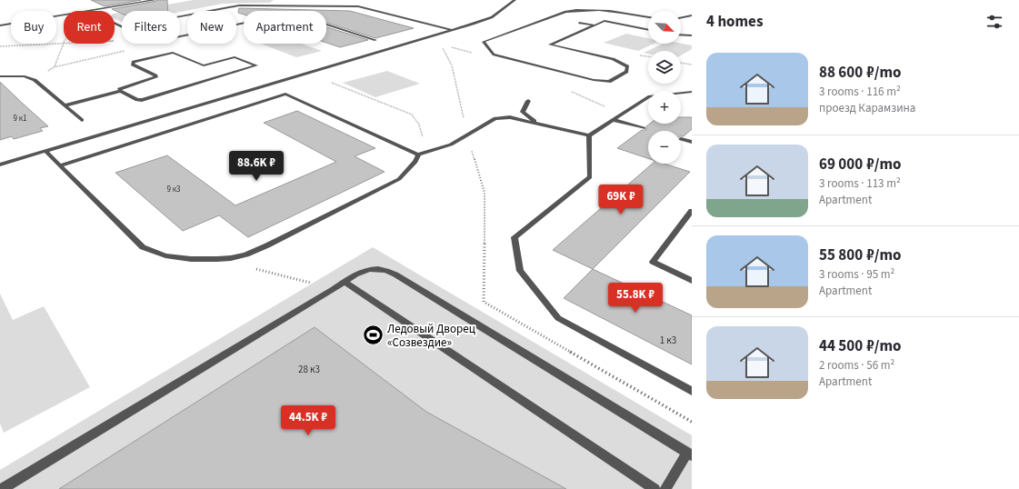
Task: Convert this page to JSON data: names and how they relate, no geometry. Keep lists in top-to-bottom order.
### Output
{
  "places": {
    "sports": ["Ледовый Дворец «Созвездие»"]
  },
  "house_numbers": [
    "9 к1",
    "9 к3",
    "1 к3",
    "28 к3"
  ],
  "north": "bottom right",
  "page": {
    "heading": "4 homes",
    "map_buttons": ["+", "−"],
    "chip": [
      "Buy",
      "Rent",
      "Filters",
      "New",
      "Apartment"
    ],
    "list": [
      {
        "name": "88 600 ₽/mo",
        "note": "3 rooms · 116 m² · проезд Карамзина"
      },
      {
        "name": "69 000 ₽/mo",
        "note": "3 rooms · 113 m² · Apartment"
      },
      {
        "name": "55 800 ₽/mo",
        "note": "3 rooms · 95 m² · Apartment"
      },
      {
        "name": "44 500 ₽/mo",
        "note": "2 rooms · 56 m² · Apartment"
      }
    ],
    "price": [
      "88.6K ₽",
      "69K ₽",
      "55.8K ₽",
      "44.5K ₽"
    ]
  }
}
